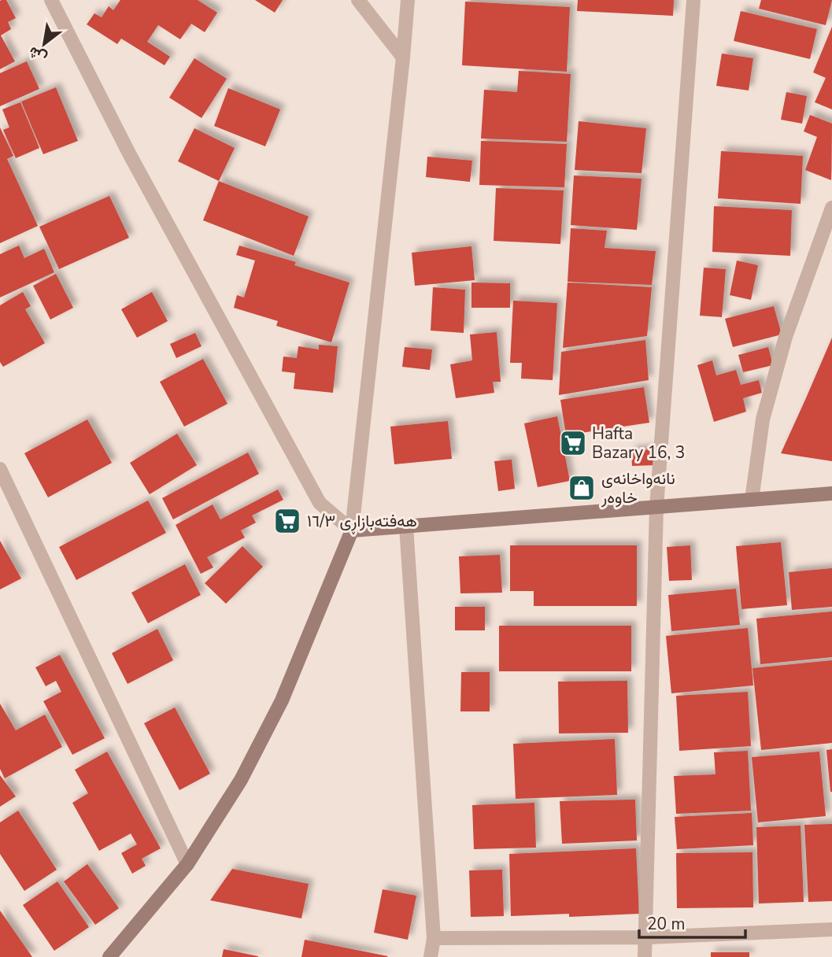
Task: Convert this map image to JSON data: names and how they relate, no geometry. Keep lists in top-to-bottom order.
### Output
{
  "places": {
    "supermarket": ["Hafta Bazary 16, 3", "هەفتەبازاڕی ١٦/٣"],
    "shop": ["نانەواخانەی خاوەر"]
  },
  "scale_bar": "20 m",
  "north": "bottom left"
}
